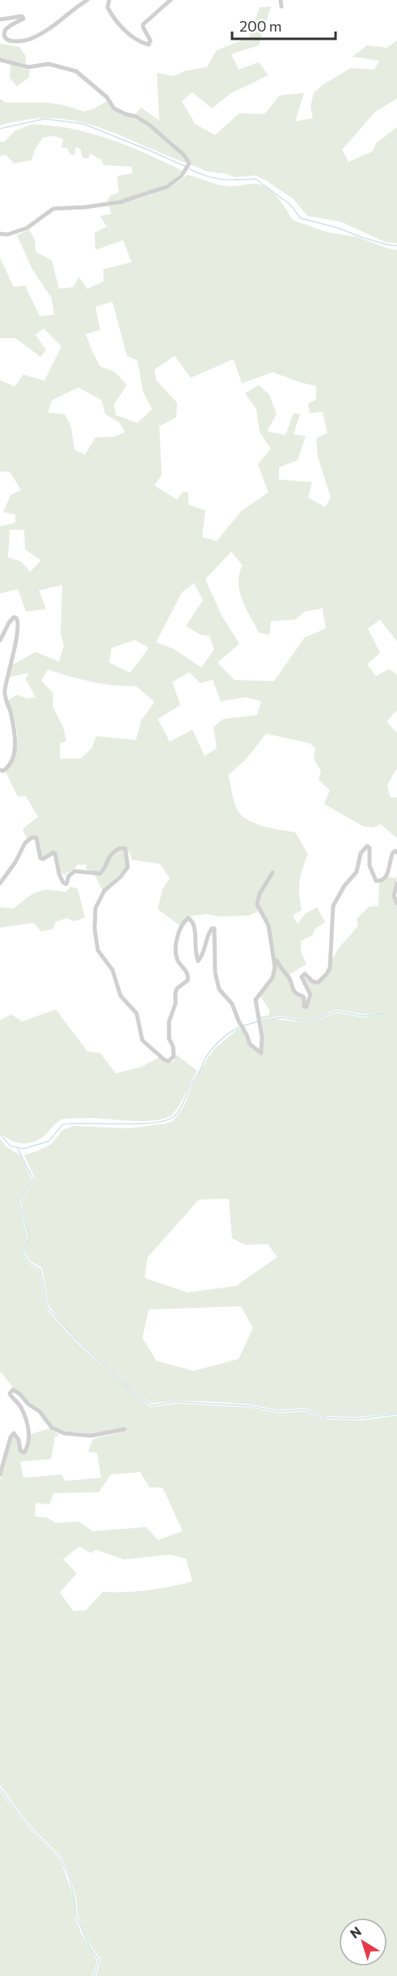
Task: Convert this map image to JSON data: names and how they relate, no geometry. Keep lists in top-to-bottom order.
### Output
{
  "scale_bar": "200 m",
  "north": "top left"
}
